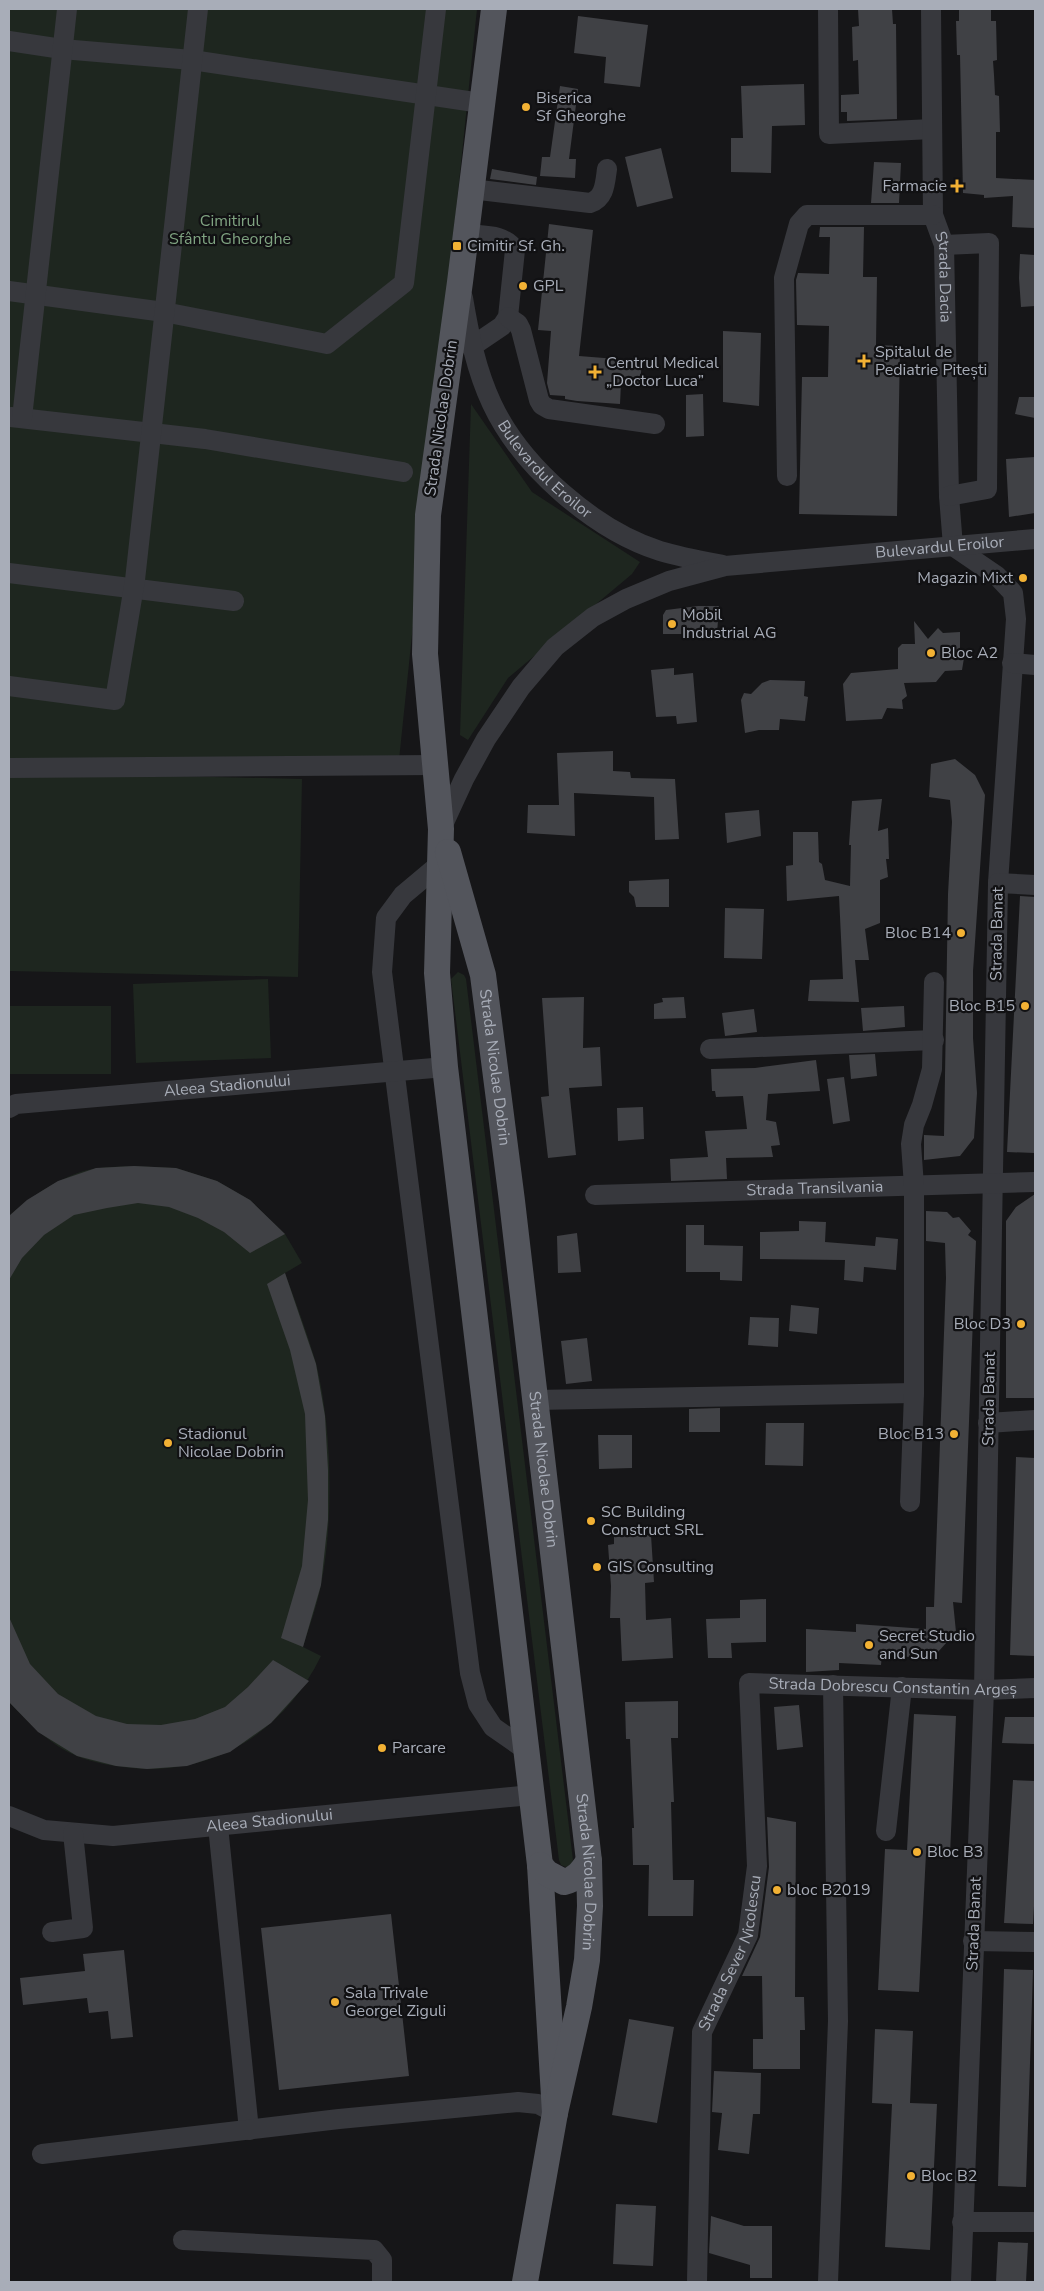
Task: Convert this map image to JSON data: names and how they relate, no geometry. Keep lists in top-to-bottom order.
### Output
{
  "streets": {
    "main road": ["Strada Nicolae Dobrin"],
    "street": [
      "Strada Dacia",
      "Bulevardul Eroilor",
      "Strada Banat",
      "Aleea Stadionului",
      "Strada Transilvania",
      "Strada Dobrescu Constantin Argeș",
      "Strada Sever Nicolescu"
    ]
  },
  "crossings": [
    ["Strada Dacia", "Bulevardul Eroilor"],
    ["Strada Dacia", "Strada Banat"],
    ["Strada Nicolae Dobrin", "Bulevardul Eroilor"],
    ["Strada Nicolae Dobrin", "Aleea Stadionului"],
    ["Bulevardul Eroilor", "Strada Banat"],
    ["Strada Banat", "Strada Transilvania"],
    ["Strada Banat", "Strada Dobrescu Constantin Argeș"],
    ["Strada Dobrescu Constantin Argeș", "Strada Sever Nicolescu"]
  ],
  "parks": ["Cimitirul Sfântu Gheorghe"],
  "places": {
    "other": [
      "Biserica Sf Gheorghe",
      "GPL",
      "Magazin Mixt",
      "Mobil Industrial AG",
      "Bloc A2",
      "Bloc B14",
      "Bloc B15",
      "Bloc D3",
      "Bloc B13",
      "Stadionul Nicolae Dobrin",
      "SC Building Construct SRL",
      "GIS Consulting",
      "Secret Studio and Sun",
      "Parcare",
      "Bloc B3",
      "bloc B2019",
      "Sala Trivale Georgel Ziguli",
      "Bloc B2"
    ],
    "health": ["Farmacie", "Spitalul de Pediatrie Pitești", "Centrul Medical „Doctor Luca”"],
    "transit": ["Cimitir Sf. Gh."]
  }
}
